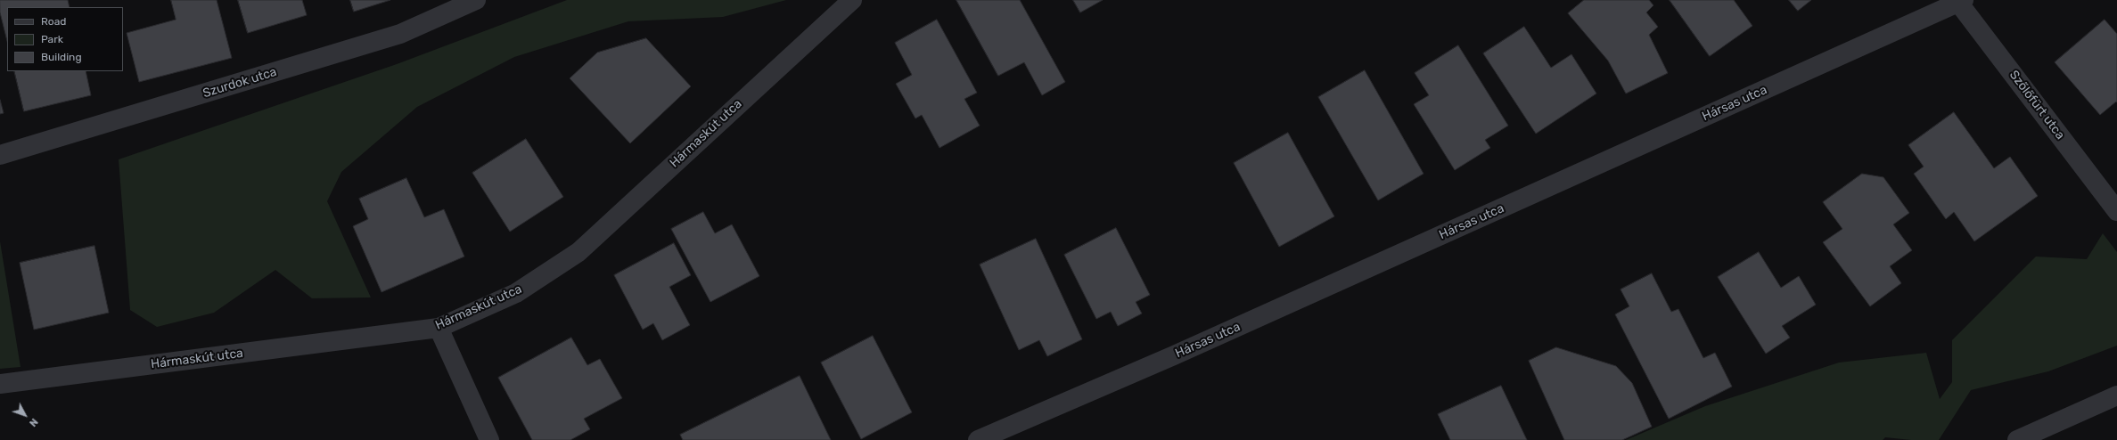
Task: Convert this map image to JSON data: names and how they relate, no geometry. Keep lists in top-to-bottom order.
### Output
{
  "streets": {
    "street": [
      "Szurdok utca",
      "Hársas utca",
      "Szőlőfürt utca",
      "Hármaskút utca"
    ]
  },
  "crossings": [
    ["Hársas utca", "Szőlőfürt utca"]
  ],
  "legend": ["Road", "Park", "Building"],
  "north": "bottom right"
}
